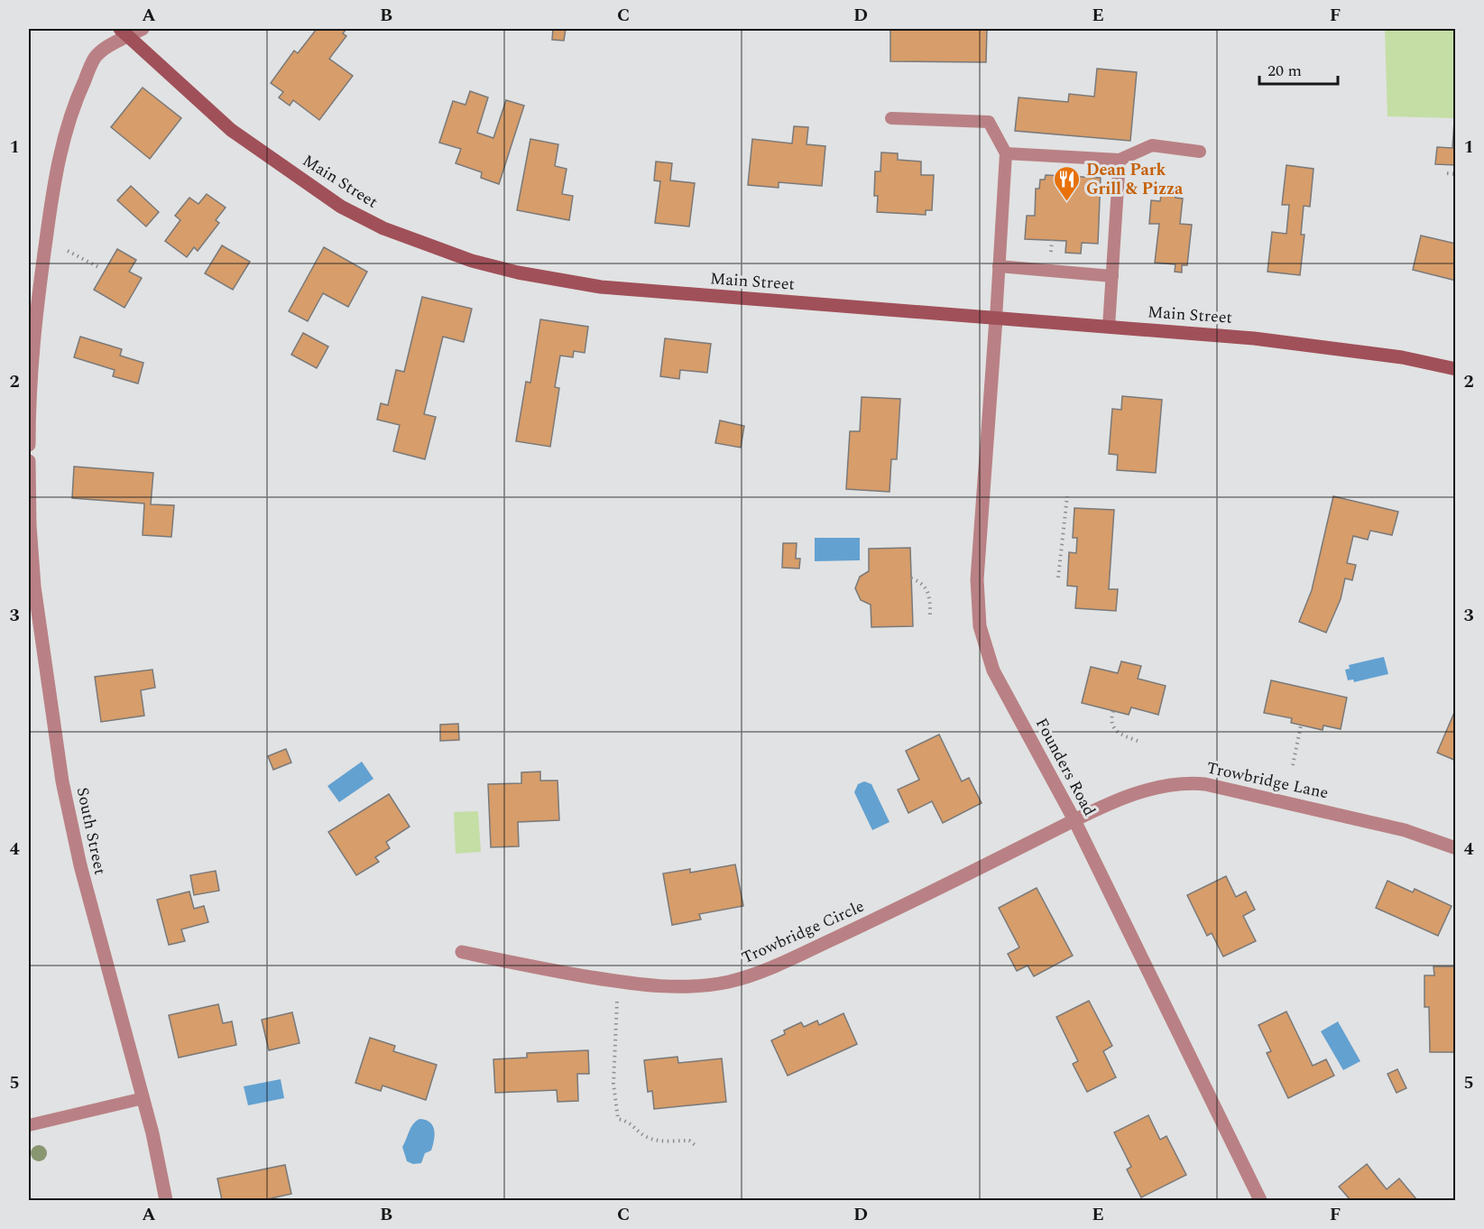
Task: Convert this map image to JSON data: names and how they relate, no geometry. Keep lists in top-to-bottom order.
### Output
{
  "streets": {
    "main road": ["Main Street"],
    "street": [
      "Founders Road",
      "Trowbridge Lane",
      "South Street",
      "Trowbridge Circle"
    ]
  },
  "crossings": [
    ["Main Street", "Founders Road"],
    ["Founders Road", "Trowbridge Lane"],
    ["Founders Road", "Trowbridge Circle"],
    ["Trowbridge Lane", "Trowbridge Circle"]
  ],
  "places": {
    "restaurant": ["Dean Park Grill & Pizza"]
  },
  "scale_bar": "20 m",
  "grid": {
    "columns": [
      "A",
      "B",
      "C",
      "D",
      "E",
      "F"
    ],
    "rows": [
      "1",
      "2",
      "3",
      "4",
      "5"
    ]
  }
}
